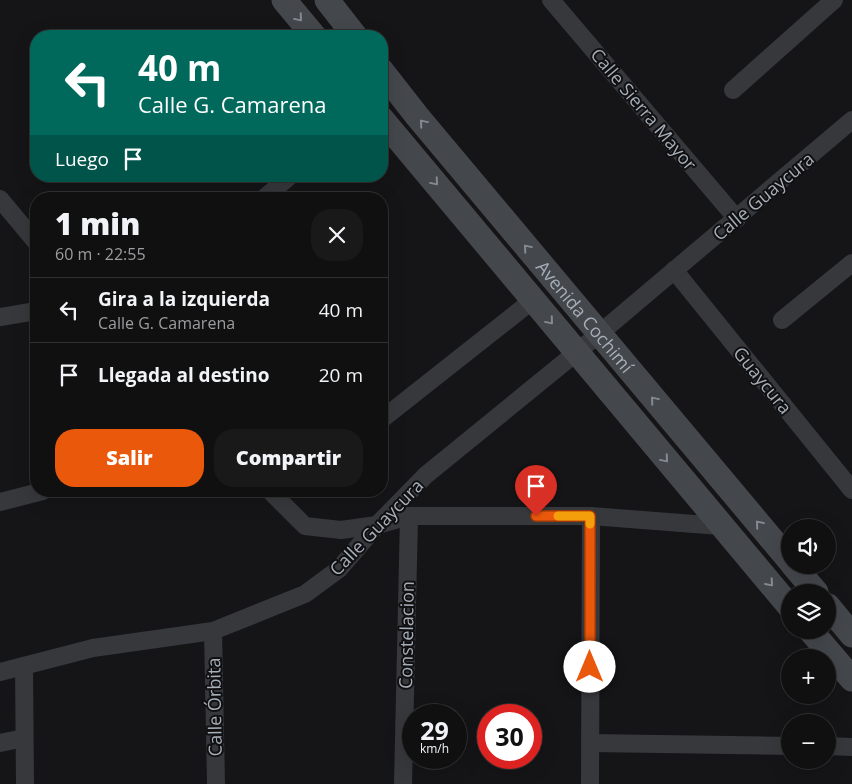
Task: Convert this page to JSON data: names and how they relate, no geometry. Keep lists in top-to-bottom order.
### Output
{
  "streets": {
    "street": [
      "Calle Sierra Mayor",
      "Calle Guaycura",
      "Avenida Cochimí",
      "Guaycura",
      "Constelacion",
      "Calle Órbita"
    ]
  },
  "crossings": [
    ["Calle Sierra Mayor", "Calle Guaycura"],
    ["Calle Guaycura", "Avenida Cochimí"],
    ["Calle Guaycura", "Guaycura"],
    ["Calle Guaycura", "Calle Órbita"]
  ],
  "page": {
    "turn": ["40 m", "Calle G. Camarena"],
    "then": "Luego",
    "heading": ["1 min", "60 m · 22:55"],
    "list": [
      {
        "name": "Gira a la izquierda",
        "note": "Calle G. Camarena",
        "value": "40 m"
      },
      {
        "name": "Llegada al destino",
        "value": "20 m"
      }
    ],
    "buttons": ["Salir", "Compartir"],
    "map_buttons": ["+", "−"],
    "speed": "29 km/h",
    "limit": "30"
  }
}
